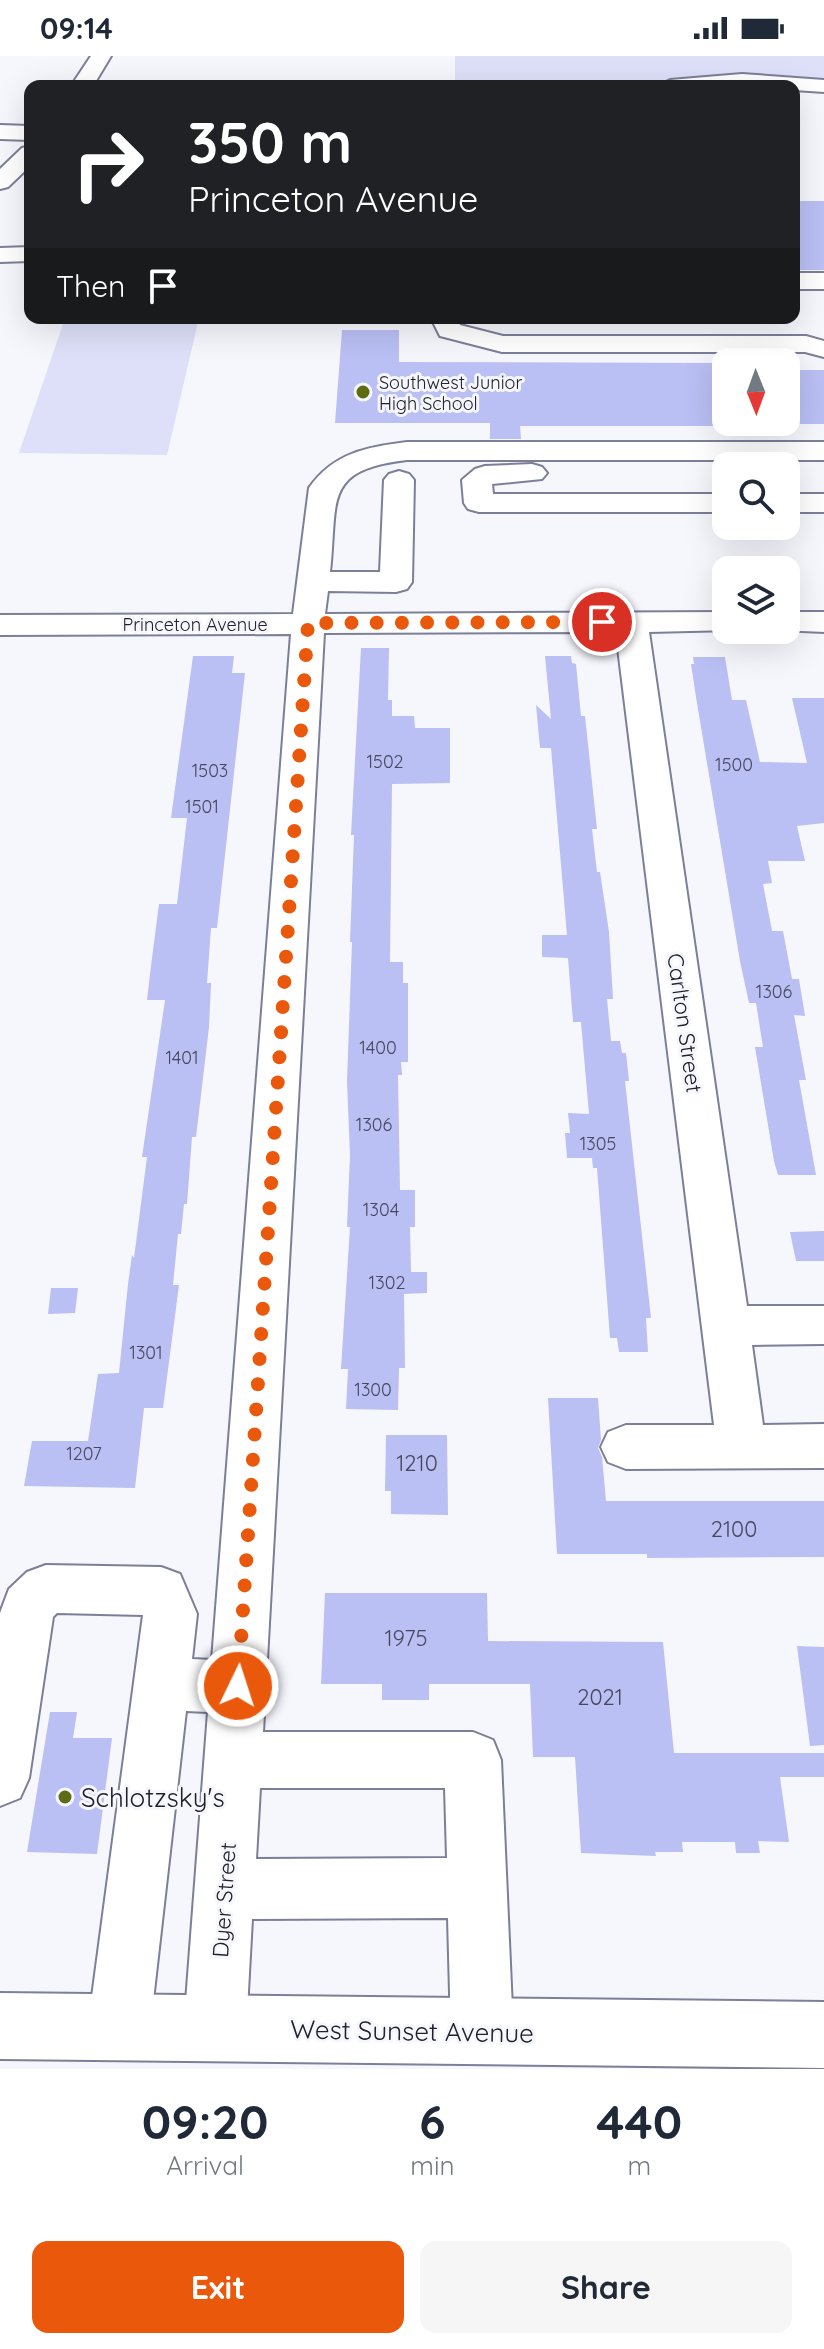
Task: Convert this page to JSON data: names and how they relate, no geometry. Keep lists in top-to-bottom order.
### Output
{
  "streets": {
    "highway": ["West Sunset Avenue"],
    "street": ["Princeton Avenue", "Carlton Street", "Dyer Street"]
  },
  "crossings": [
    ["Princeton Avenue", "Carlton Street"],
    ["Princeton Avenue", "Dyer Street"],
    ["Dyer Street", "West Sunset Avenue"]
  ],
  "places": ["Southwest Junior High School", "Schlotzsky's"],
  "house_numbers": [
    "1502",
    "1500",
    "1503",
    "1501",
    "1306",
    "1400",
    "1401",
    "1306",
    "1305",
    "1304",
    "1302",
    "1301",
    "1300",
    "1207",
    "1210",
    "2100",
    "1975",
    "2021"
  ],
  "north": "bottom",
  "page": {
    "status": "09:14",
    "turn": ["350 m", "Princeton Avenue"],
    "then": "Then",
    "eta": [
      "09:20",
      "Arrival",
      "6",
      "min",
      "440",
      "m"
    ],
    "buttons": ["Exit", "Share"]
  }
}
